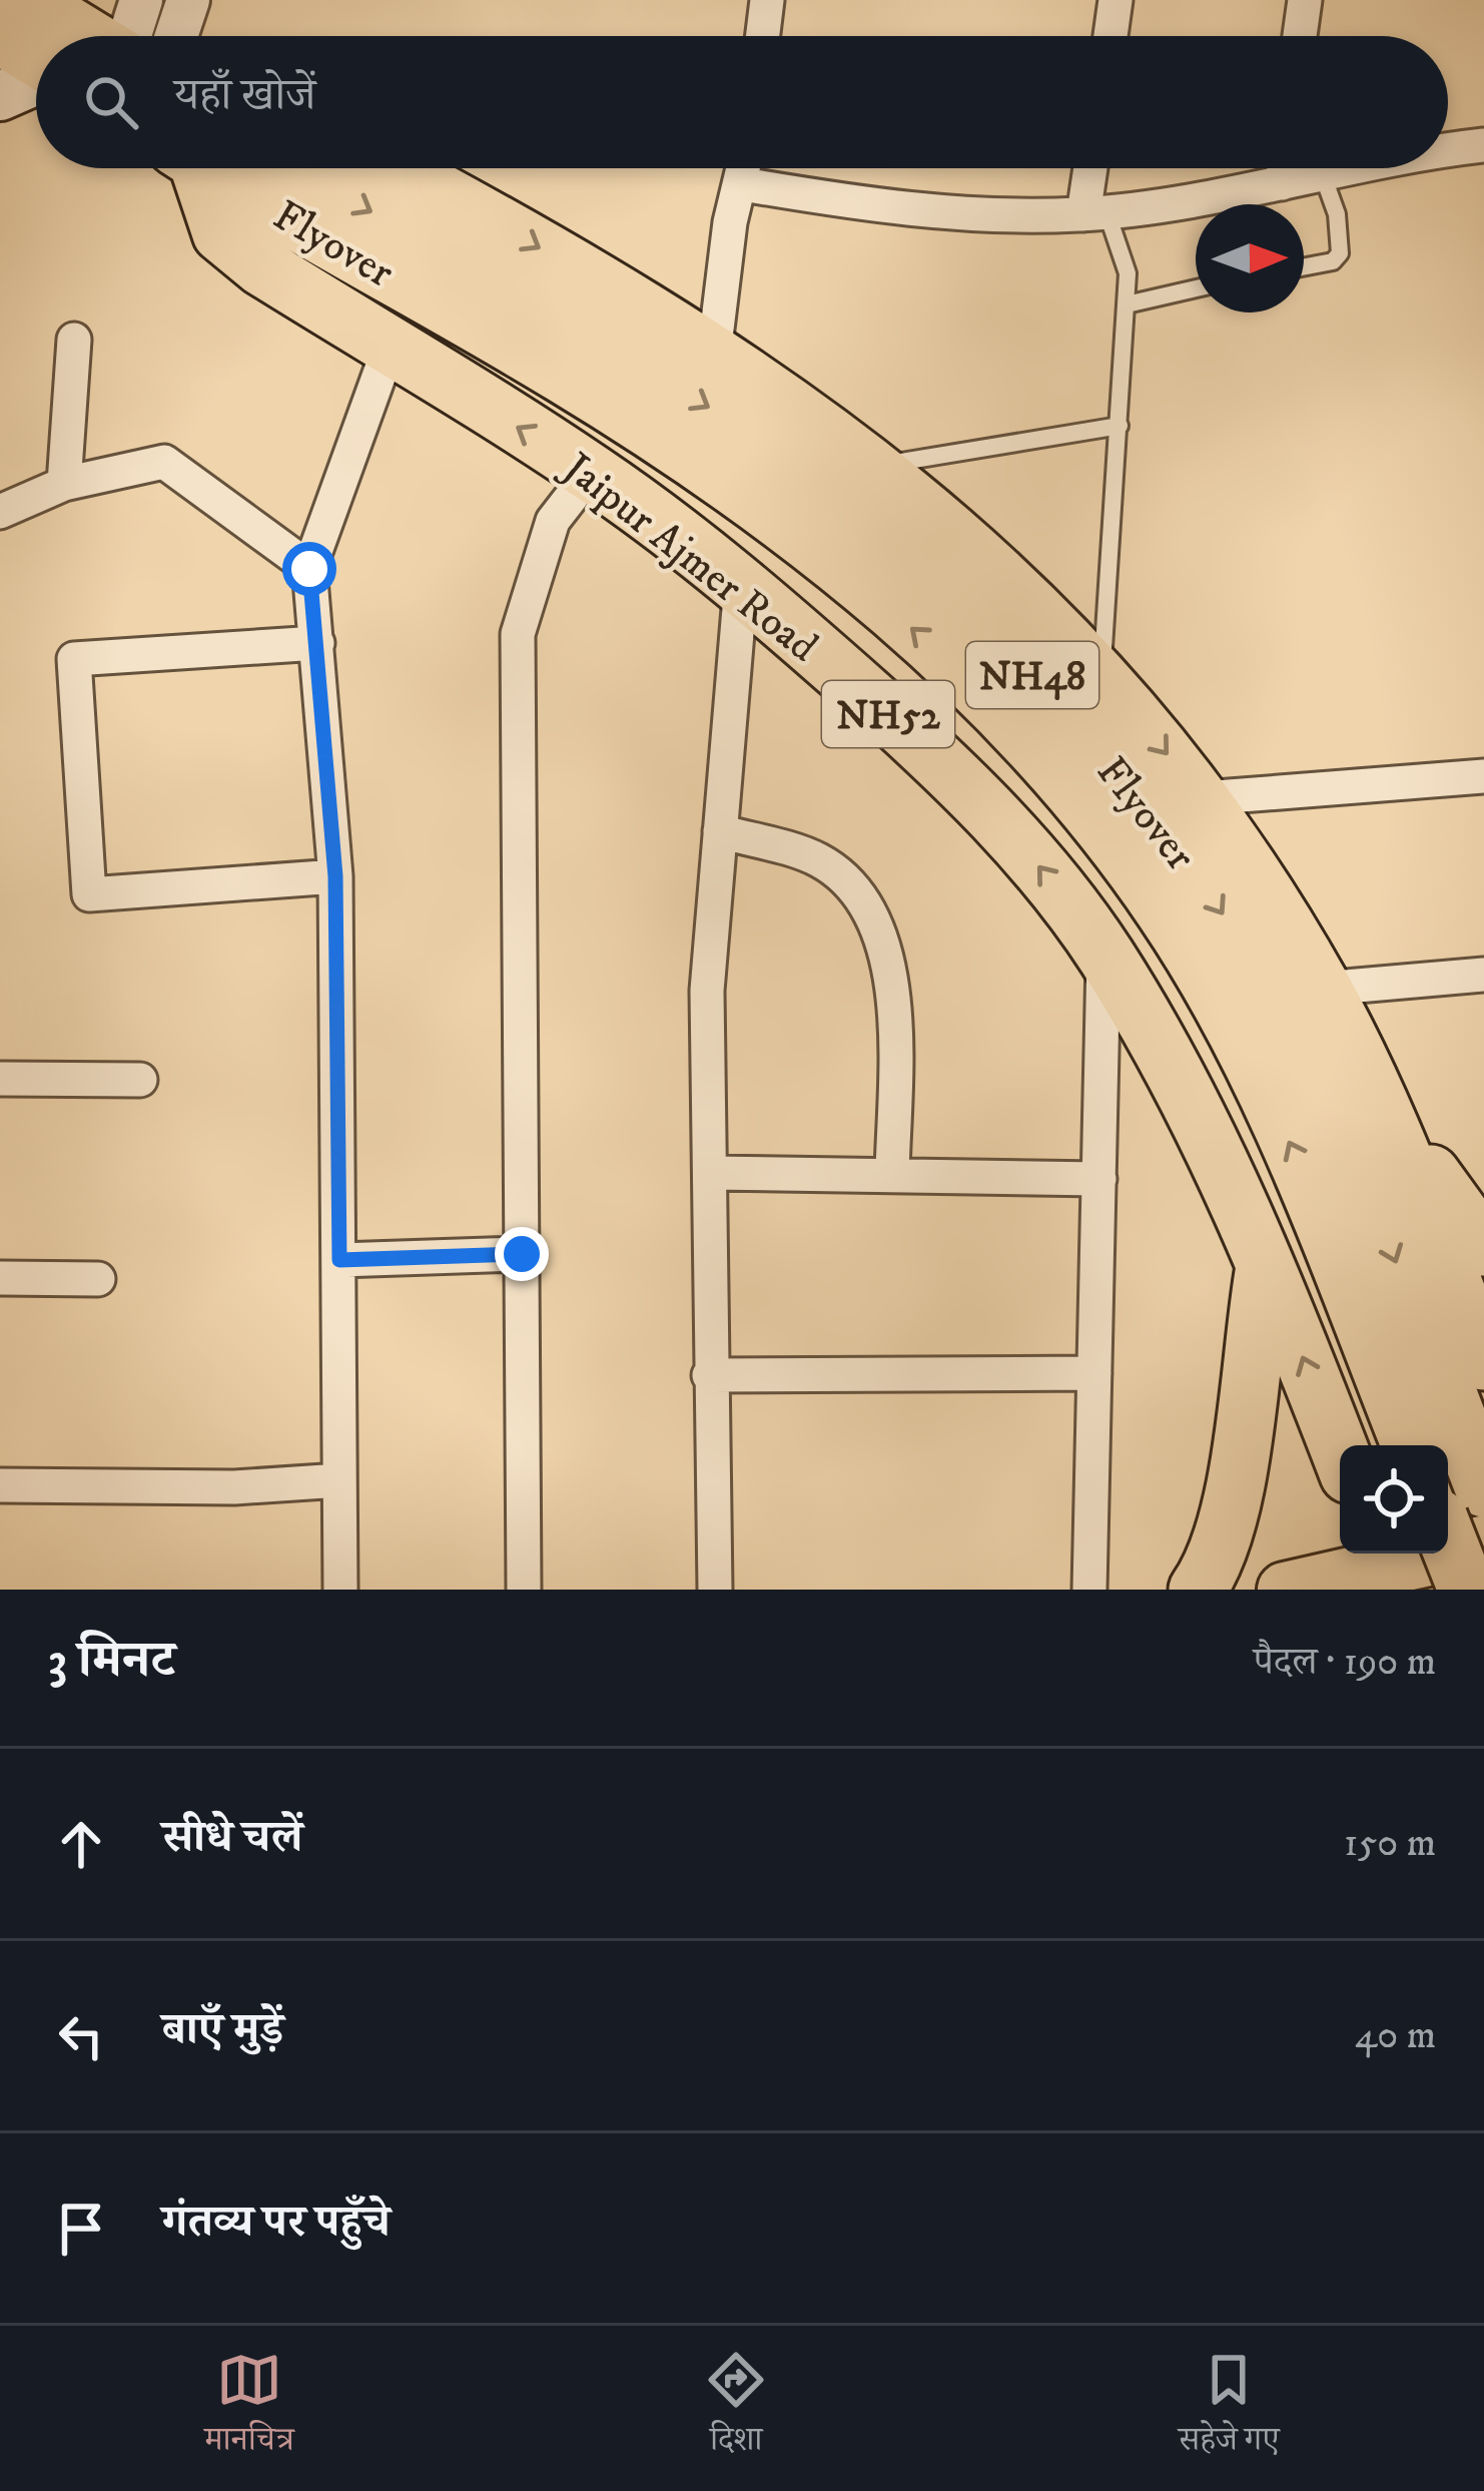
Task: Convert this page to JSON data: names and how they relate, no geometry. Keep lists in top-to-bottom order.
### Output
{
  "streets": {
    "highway": [
      "Flyover",
      "Jaipur Ajmer Road",
      "NH48",
      "NH52"
    ]
  },
  "north": "right",
  "page": {
    "search": "यहाँ खोजें",
    "heading": ["3 मिनट", "पैदल · 190 m"],
    "list": [
      ["सीधे चलें", "150 m"],
      ["बाएँ मुड़ें", "40 m"],
      "गंतव्य पर पहुँचे"
    ],
    "nav": ["मानचित्र", "दिशा", "सहेजे गए"]
  }
}
